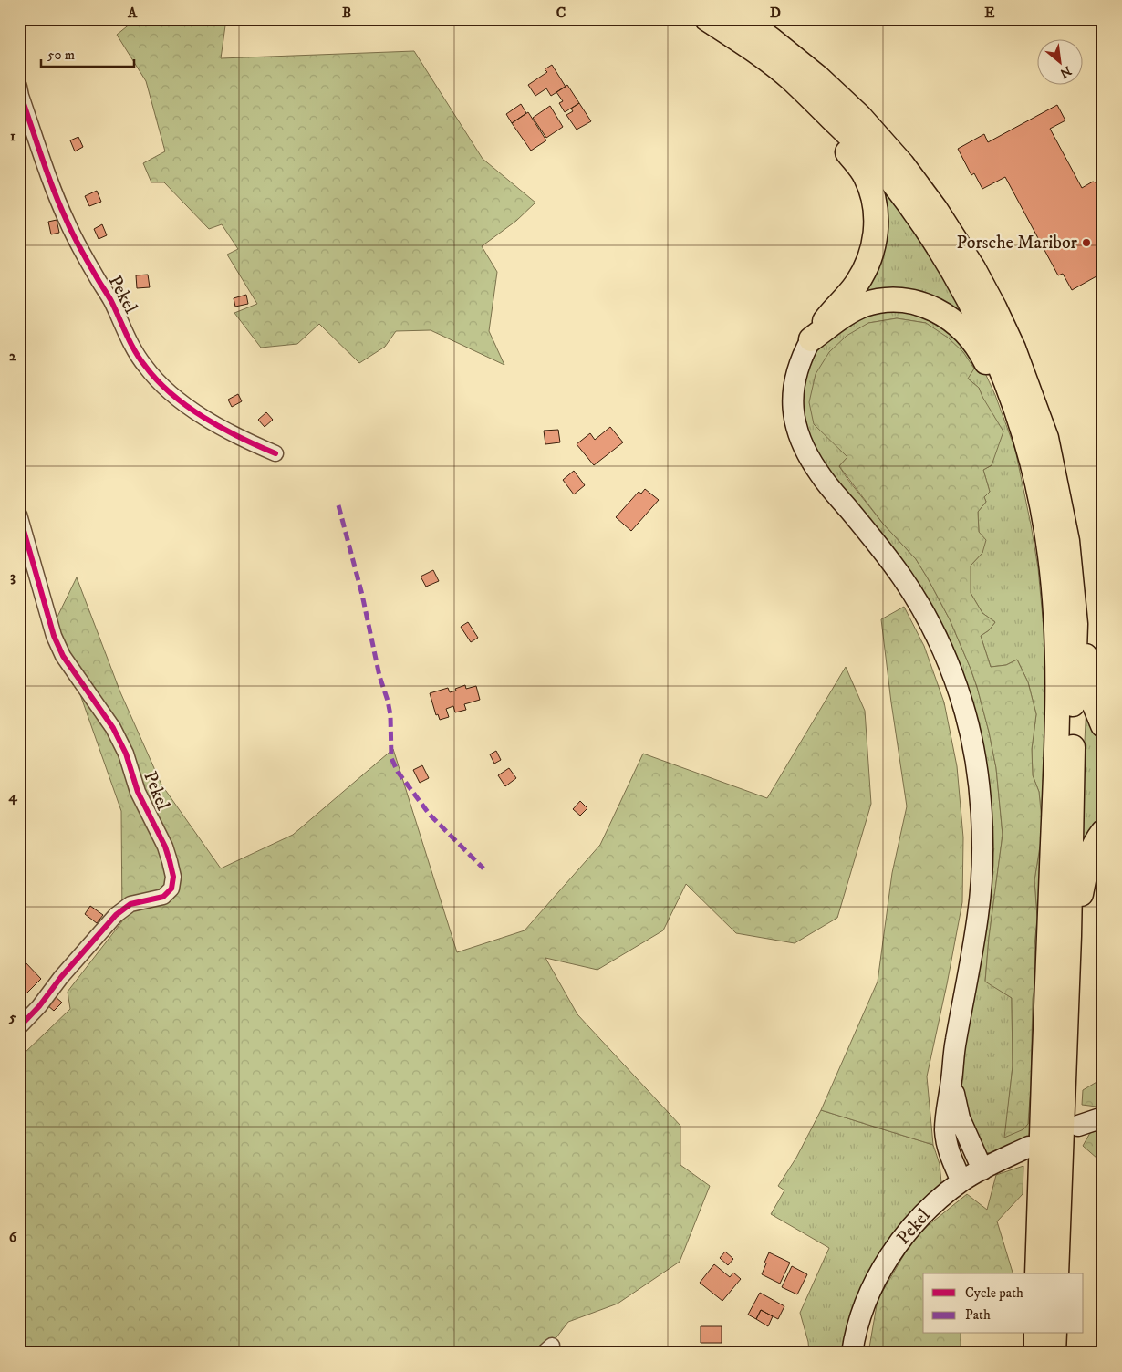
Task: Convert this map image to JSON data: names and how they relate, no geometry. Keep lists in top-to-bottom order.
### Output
{
  "streets": {
    "main road": ["Pekel"]
  },
  "places": ["Porsche Maribor"],
  "legend": ["Cycle path", "Path"],
  "scale_bar": "50 m",
  "north": "bottom right",
  "grid": {
    "columns": [
      "A",
      "B",
      "C",
      "D",
      "E"
    ],
    "rows": [
      "1",
      "2",
      "3",
      "4",
      "5",
      "6"
    ]
  }
}
